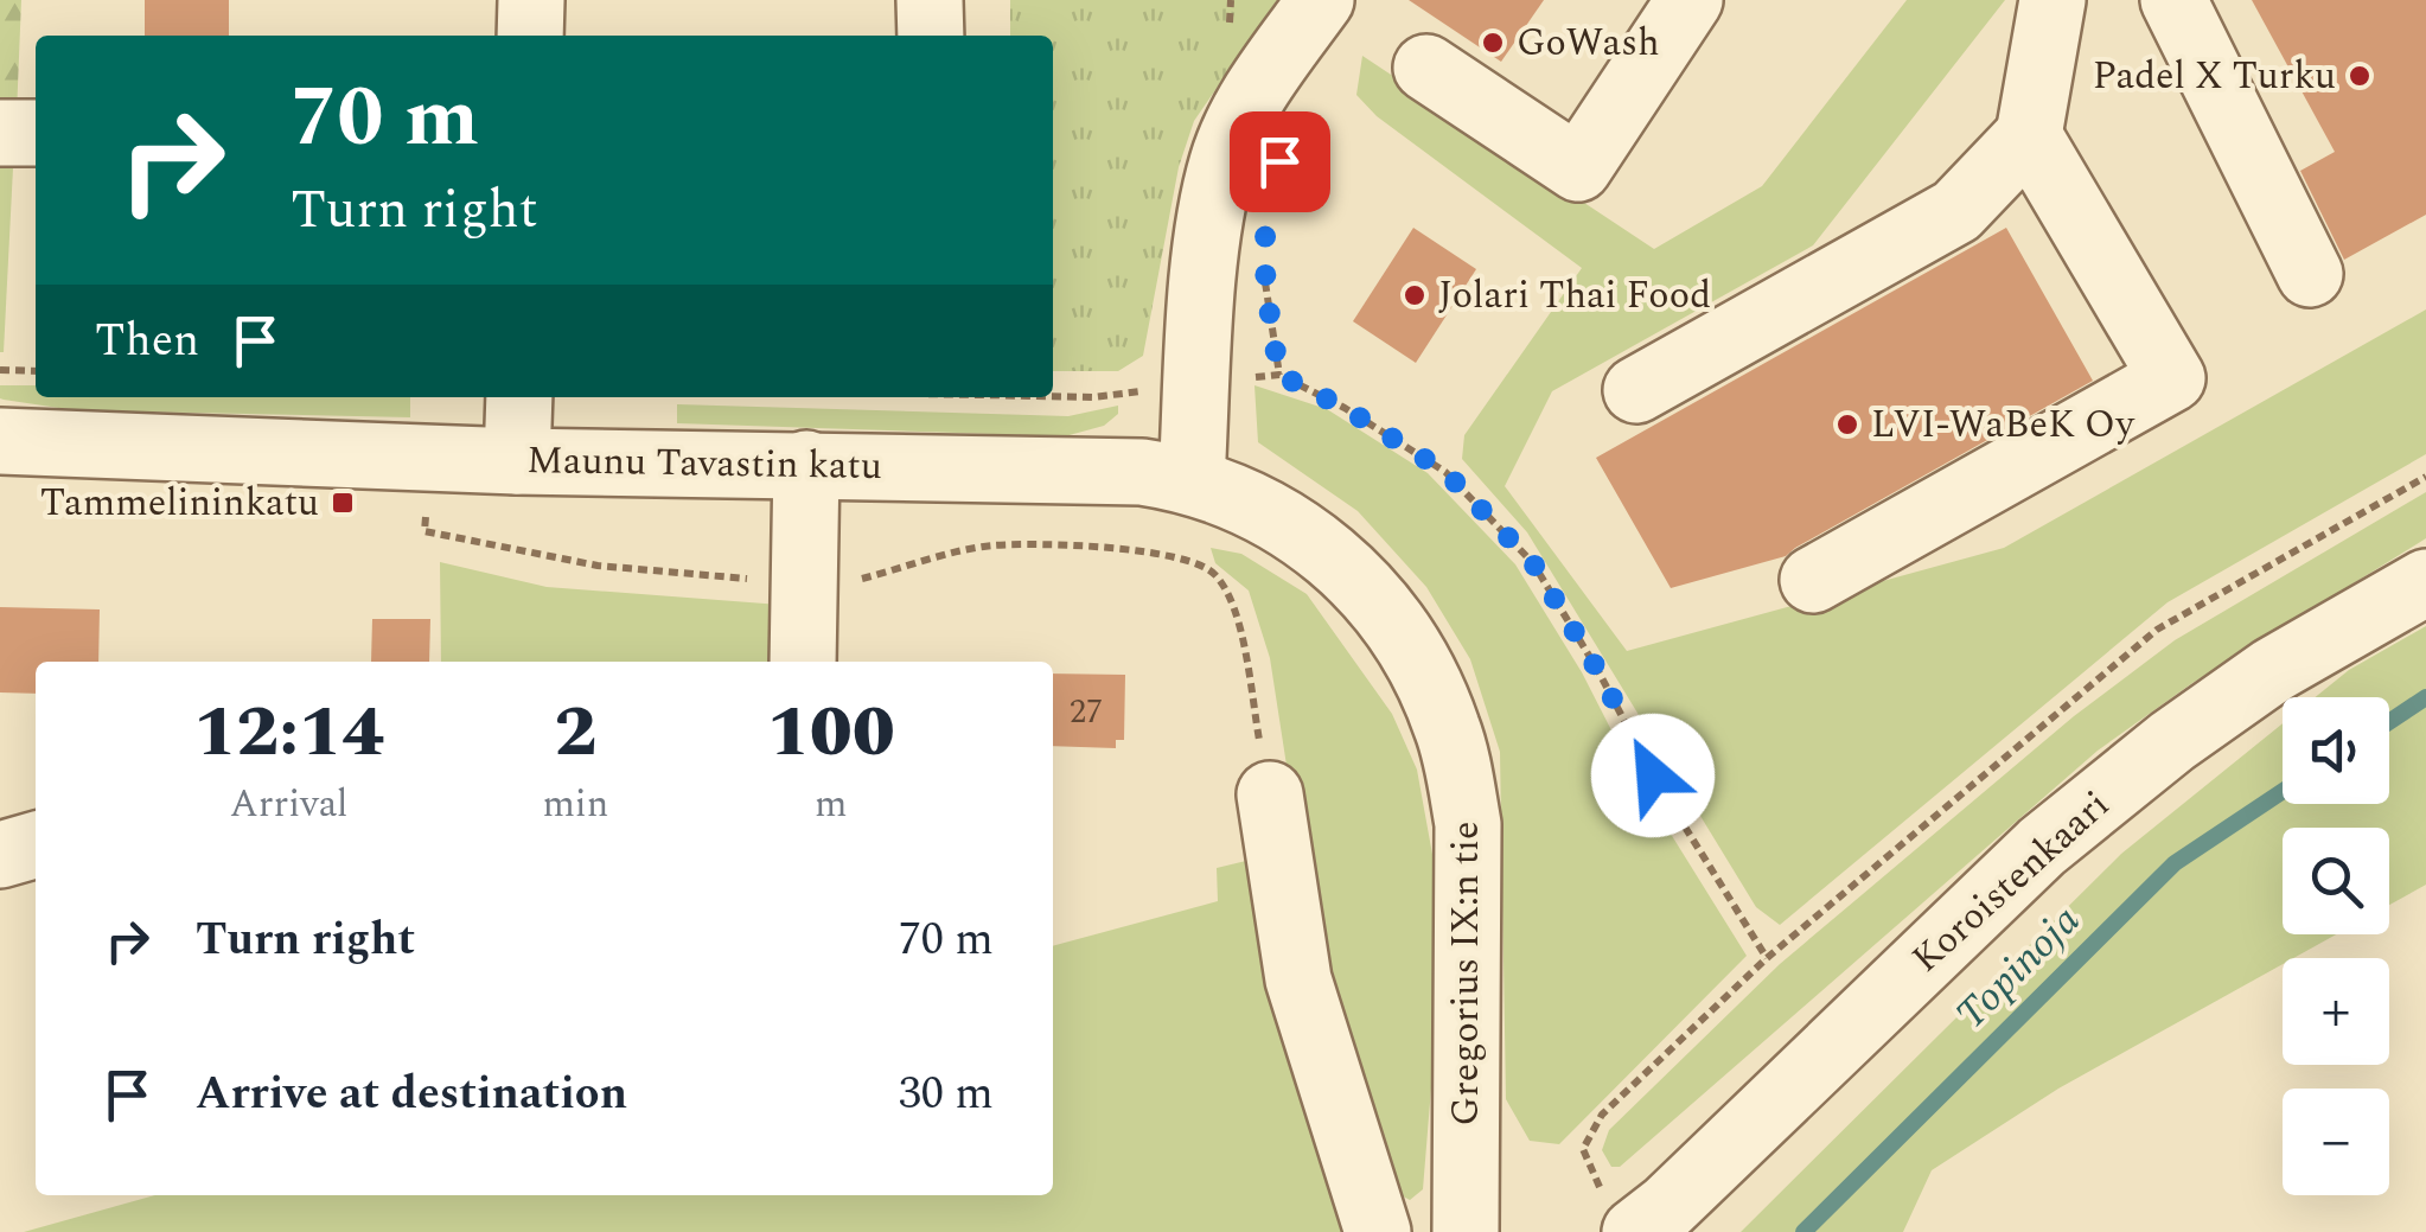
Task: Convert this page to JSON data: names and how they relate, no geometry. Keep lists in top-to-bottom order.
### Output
{
  "streets": {
    "street": ["Maunu Tavastin katu", "Koroistenkaari", "Gregorius IX:n tie"]
  },
  "crossings": [
    ["Maunu Tavastin katu", "Gregorius IX:n tie"]
  ],
  "water": ["Topinoja"],
  "places": {
    "other": [
      "GoWash",
      "Padel X Turku",
      "Jolari Thai Food",
      "LVI-WaBeK Oy"
    ],
    "transit": ["Tammelininkatu"]
  },
  "house_numbers": ["27"],
  "page": {
    "turn": ["70 m", "Turn right"],
    "then": "Then",
    "eta": [
      "12:14",
      "Arrival",
      "2",
      "min",
      "100",
      "m"
    ],
    "map_buttons": ["+", "−"],
    "list": [
      {
        "name": "Turn right",
        "value": "70 m"
      },
      {
        "name": "Arrive at destination",
        "value": "30 m"
      }
    ]
  }
}
